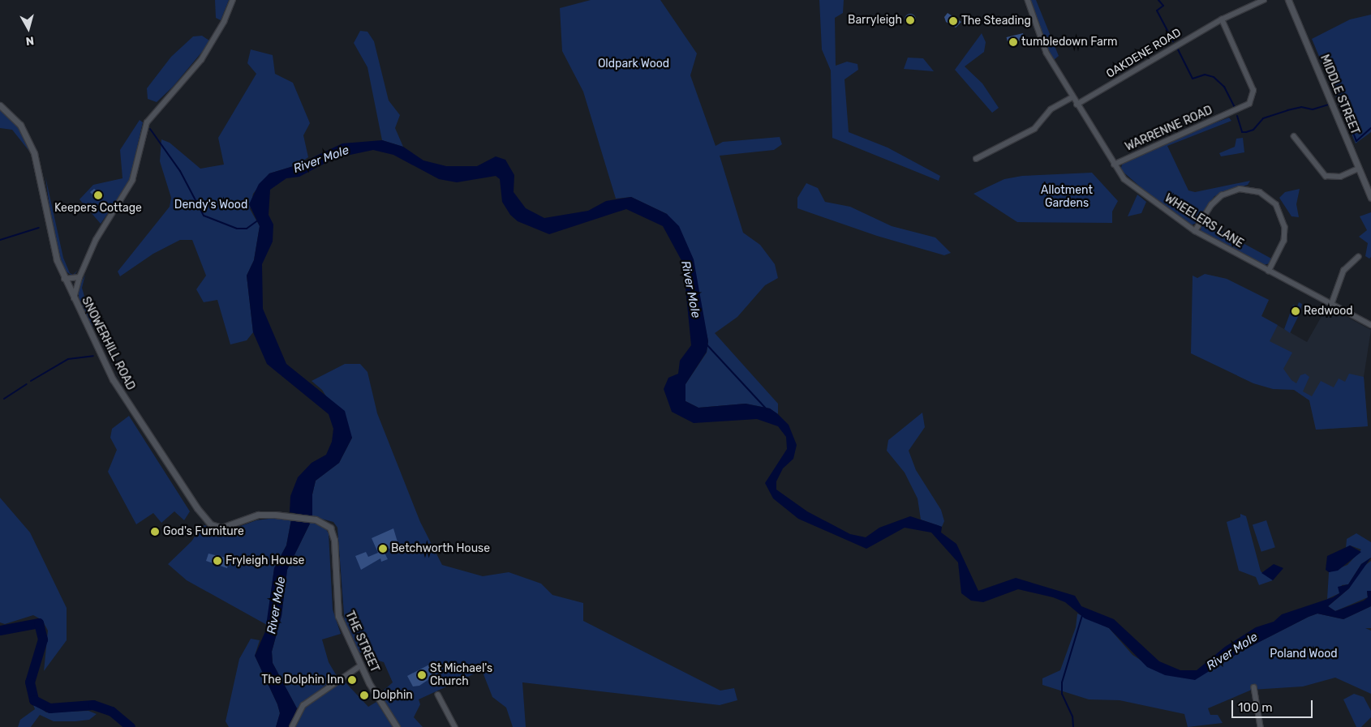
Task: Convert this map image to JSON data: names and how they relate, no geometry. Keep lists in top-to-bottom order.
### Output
{
  "streets": {
    "street": [
      "OAKDENE ROAD",
      "MIDDLE STREET",
      "WARRENNE ROAD",
      "WHEELERS LANE",
      "SNOWERHILL ROAD",
      "THE STREET"
    ]
  },
  "crossings": [
    ["OAKDENE ROAD", "WARRENNE ROAD"],
    ["OAKDENE ROAD", "WHEELERS LANE"],
    ["WARRENNE ROAD", "WHEELERS LANE"],
    ["SNOWERHILL ROAD", "THE STREET"]
  ],
  "water": ["River Mole"],
  "parks": [
    "Oldpark Wood",
    "Allotment Gardens",
    "Dendy's Wood",
    "Poland Wood"
  ],
  "places": [
    "Barryleigh",
    "The Steading",
    "tumbledown Farm",
    "Keepers Cottage",
    "Redwood",
    "God's Furniture",
    "Betchworth House",
    "Fryleigh House",
    "St Michael's Church",
    "The Dolphin Inn",
    "Dolphin"
  ],
  "scale_bar": "100 m",
  "north": "bottom"
}
